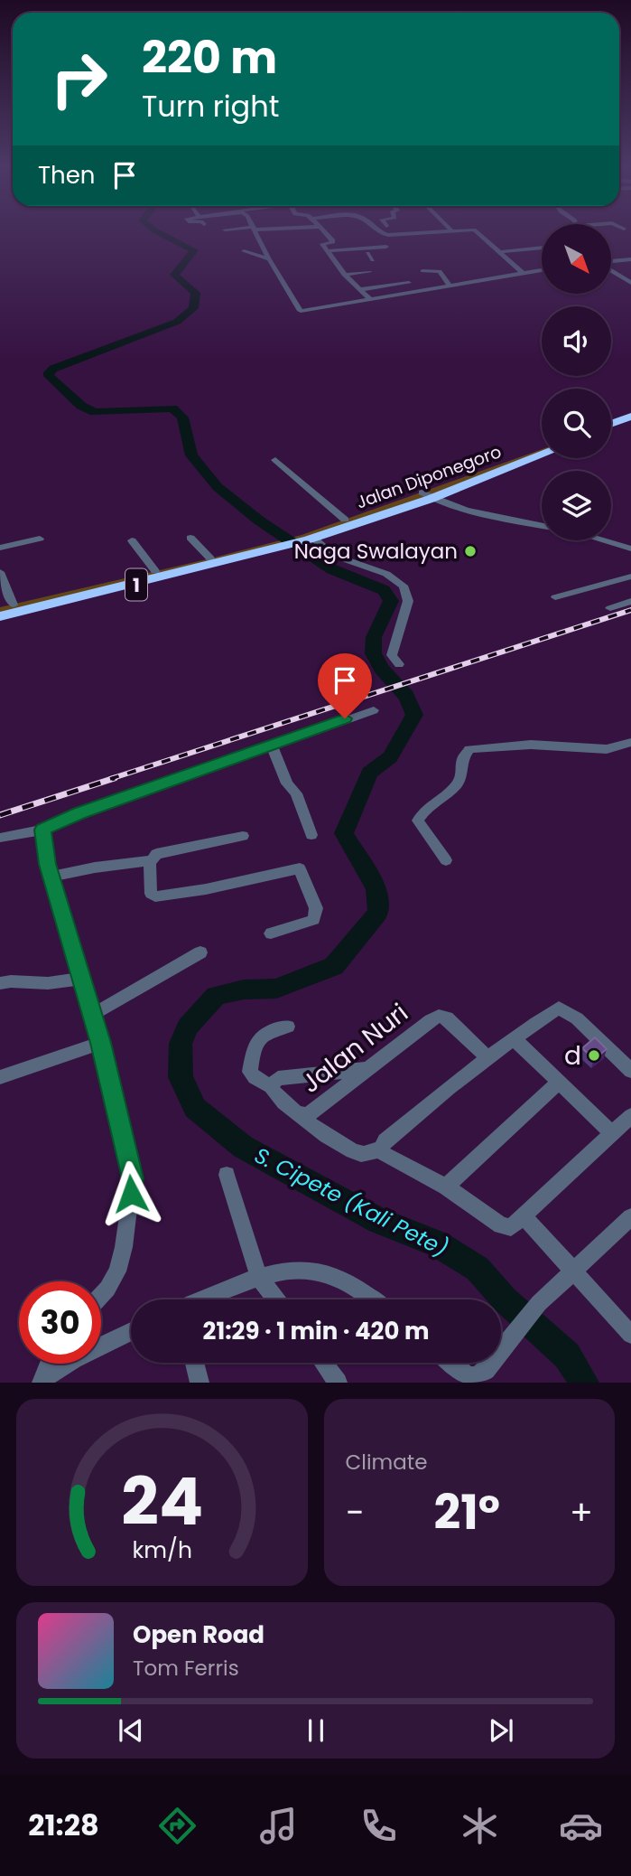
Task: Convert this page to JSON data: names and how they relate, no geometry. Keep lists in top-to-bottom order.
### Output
{
  "streets": {
    "highway": ["Jalan Diponegoro", "1"],
    "street": ["Jalan Nuri"]
  },
  "crossings": [
    ["Jalan Diponegoro", "1"]
  ],
  "water": ["S. Cipete (Kali Pete)"],
  "places": ["Naga Swalayan", "d"],
  "north": "bottom right",
  "page": {
    "turn": ["220 m", "Turn right"],
    "then": "Then",
    "limit": "30",
    "trip": "21:29 · 1 min · 420 m",
    "tile": "Climate",
    "heat": ["−", "21°", "+"],
    "song": ["Open Road", "Tom Ferris"],
    "tabs": "21:28",
    "gauge": ["24", "km/h"]
  }
}
